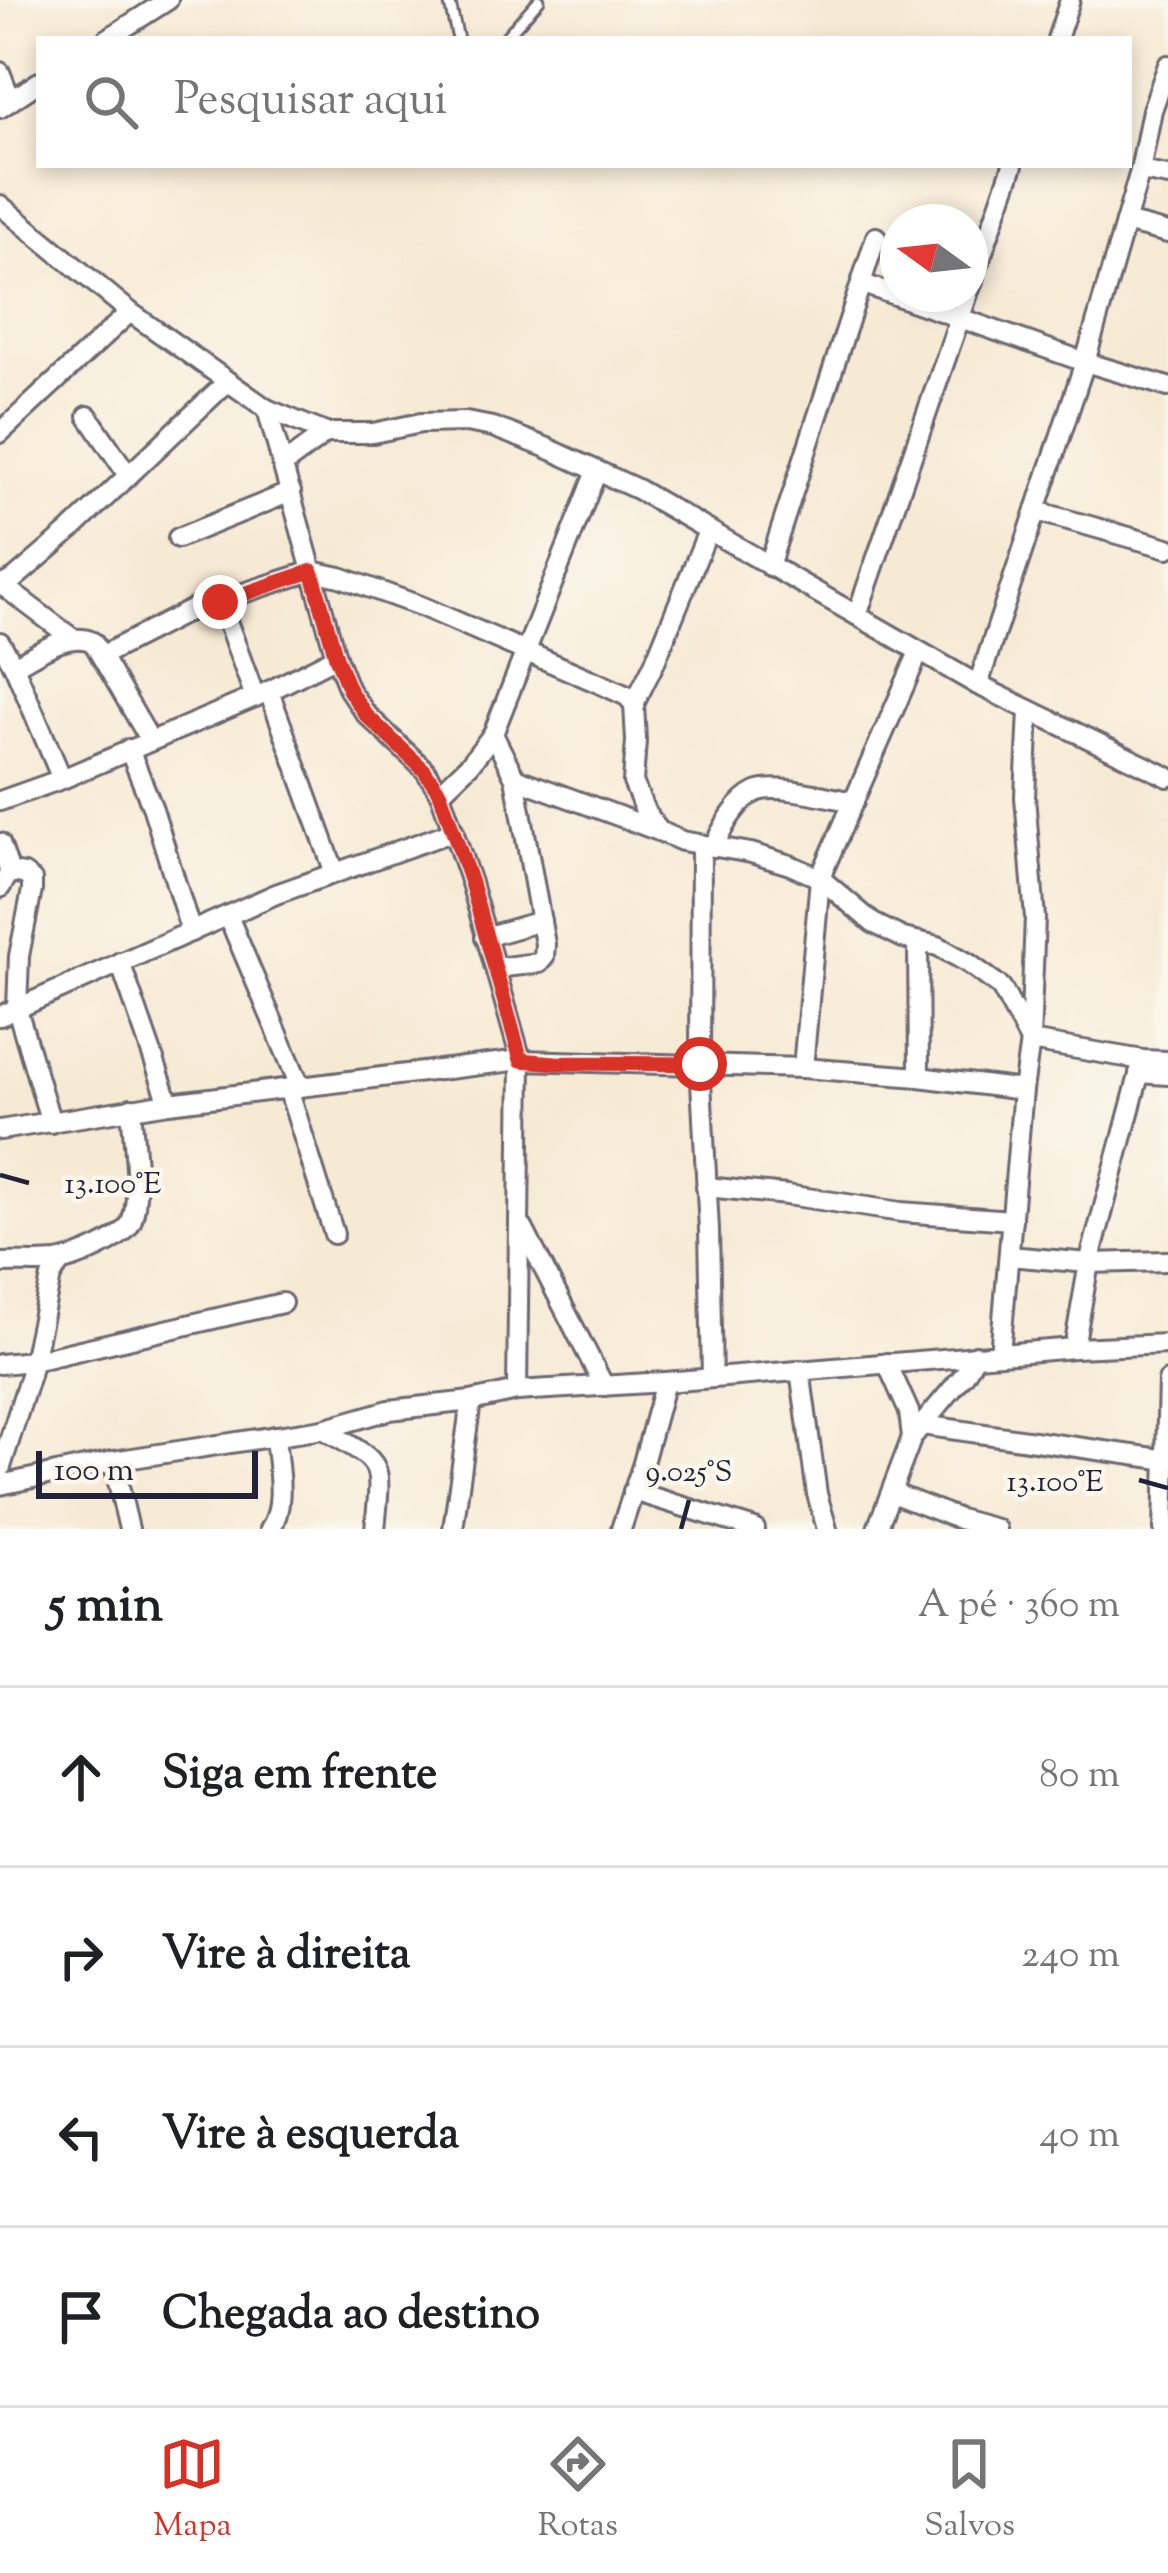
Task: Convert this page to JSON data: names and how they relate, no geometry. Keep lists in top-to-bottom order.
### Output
{
  "scale_bar": "100 m",
  "north": "left",
  "page": {
    "search": "Pesquisar aqui",
    "scale": "100 m",
    "heading": ["5 min", "A pé · 360 m"],
    "list": [
      ["Siga em frente", "80 m"],
      ["Vire à direita", "240 m"],
      ["Vire à esquerda", "40 m"],
      "Chegada ao destino"
    ],
    "nav": ["Mapa", "Rotas", "Salvos"]
  },
  "coordinates": ["13.100°E", "9.025°S"]
}
